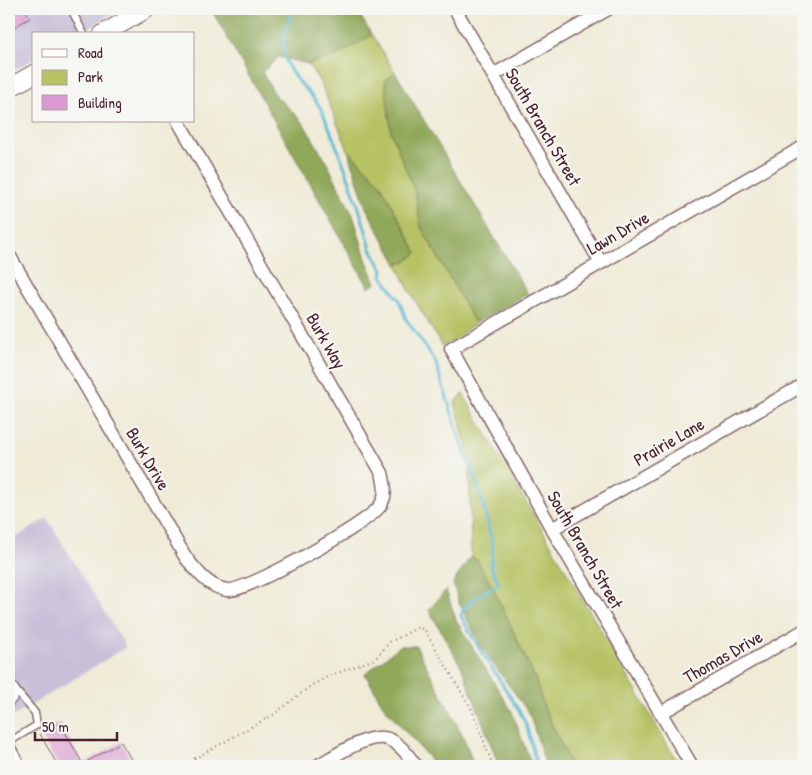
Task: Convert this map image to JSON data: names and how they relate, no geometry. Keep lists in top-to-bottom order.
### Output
{
  "streets": {
    "street": [
      "South Branch Street",
      "Lawn Drive",
      "Burk Way",
      "Prairie Lane",
      "Burk Drive",
      "Thomas Drive"
    ]
  },
  "crossings": [
    ["South Branch Street", "Lawn Drive"],
    ["South Branch Street", "Prairie Lane"],
    ["South Branch Street", "Thomas Drive"],
    ["Burk Way", "Burk Drive"]
  ],
  "legend": ["Road", "Park", "Building"],
  "scale_bar": "50 m"
}
